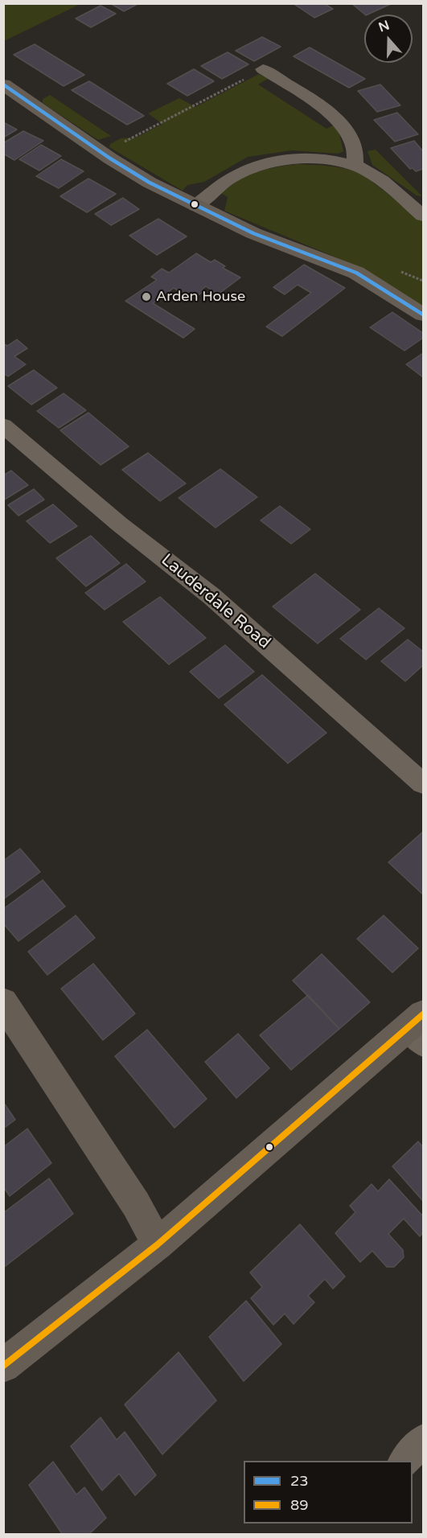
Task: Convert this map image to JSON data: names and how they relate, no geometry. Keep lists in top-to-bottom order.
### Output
{
  "streets": {
    "street": ["Lauderdale Road"]
  },
  "places": ["Arden House"],
  "lines": ["transit line 23", "transit line 89"],
  "legend": ["23", "89"],
  "north": "top"
}
